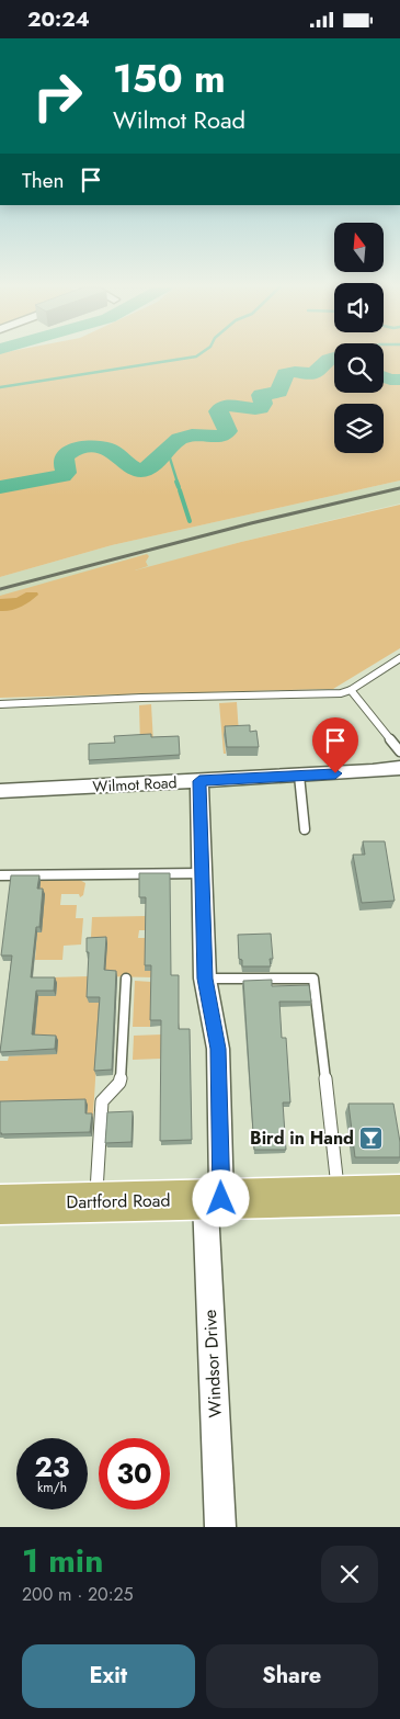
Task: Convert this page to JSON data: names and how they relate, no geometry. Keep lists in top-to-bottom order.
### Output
{
  "streets": {
    "main road": ["Dartford Road"],
    "street": ["Wilmot Road", "Windsor Drive"]
  },
  "crossings": [
    ["Wilmot Road", "Windsor Drive"],
    ["Dartford Road", "Windsor Drive"]
  ],
  "places": {
    "bar": ["Bird in Hand"]
  },
  "north": "top",
  "page": {
    "status": "20:24",
    "turn": ["150 m", "Wilmot Road"],
    "then": "Then",
    "speed": "23 km/h",
    "limit": "30",
    "heading": ["1 min", "200 m · 20:25"],
    "buttons": ["Exit", "Share"]
  }
}
